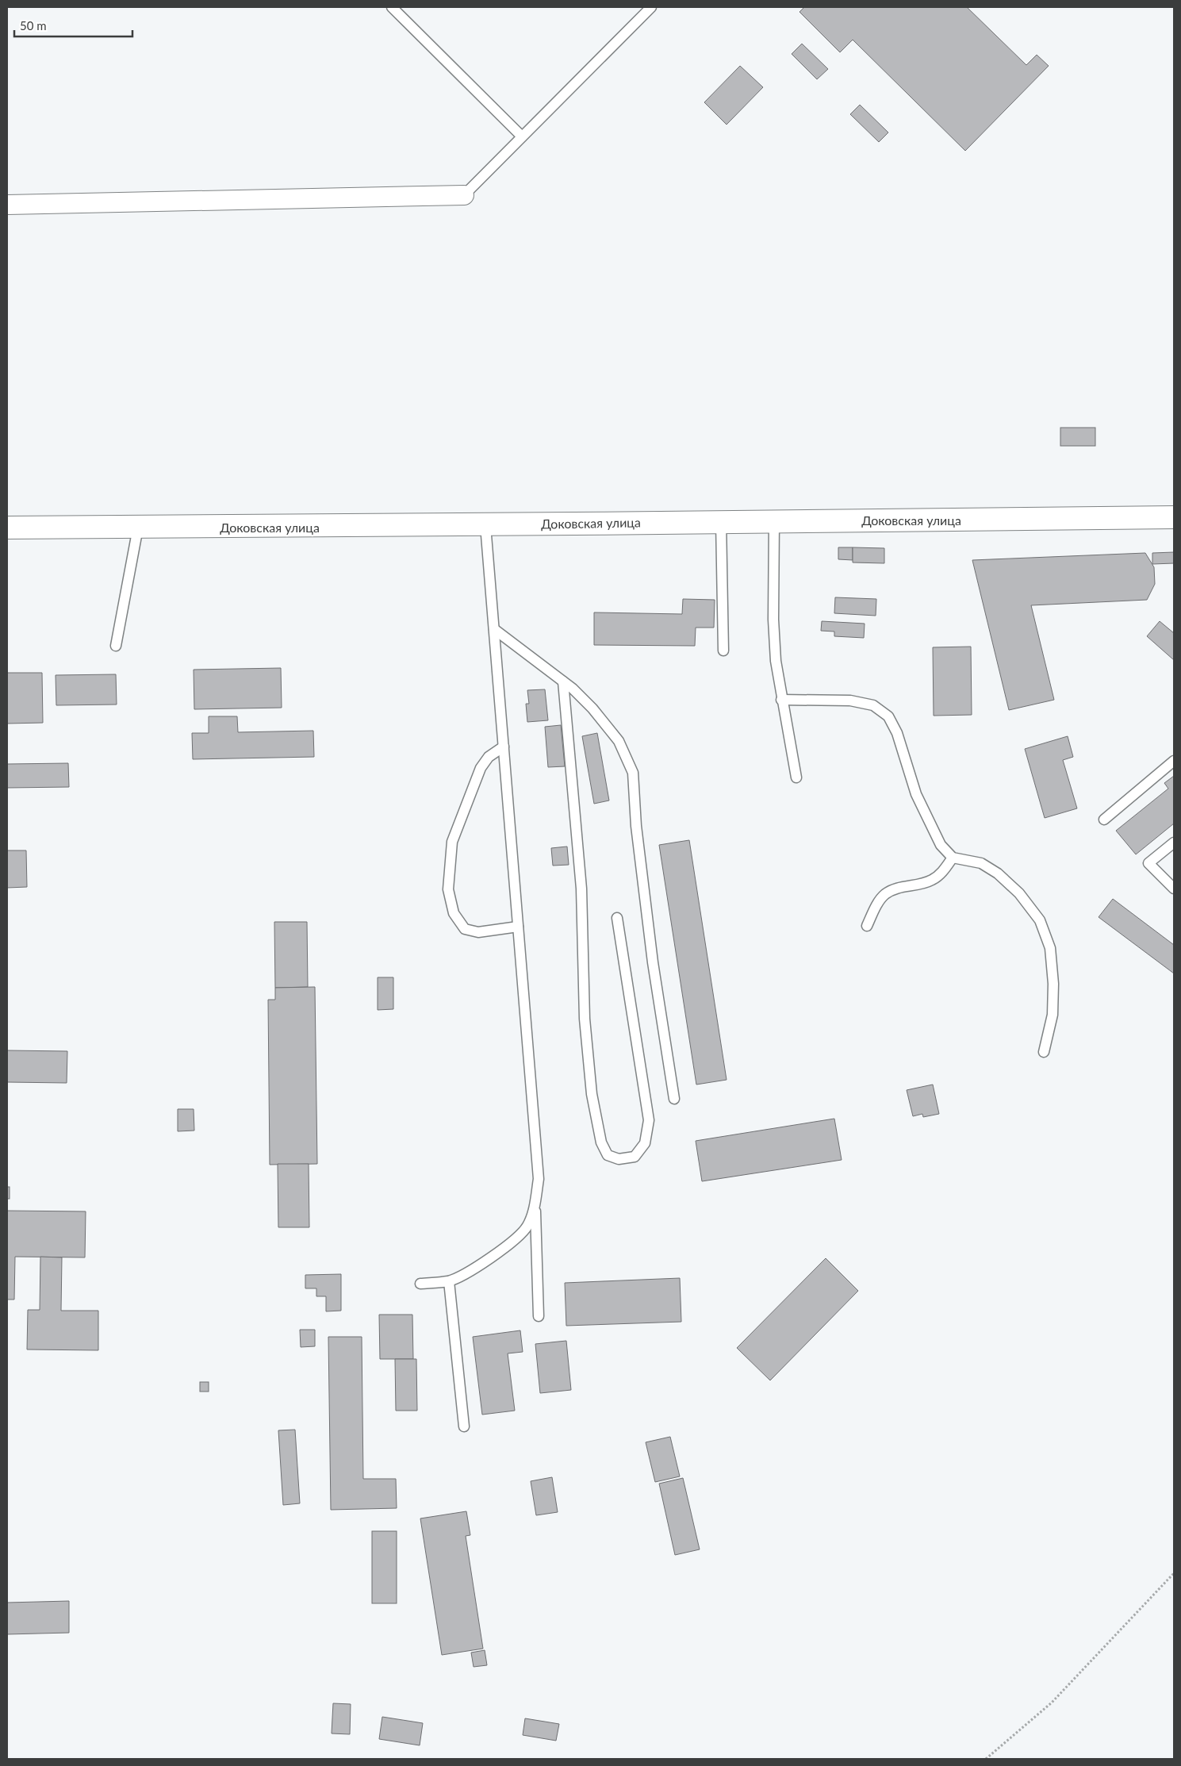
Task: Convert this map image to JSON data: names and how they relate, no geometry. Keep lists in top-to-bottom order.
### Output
{
  "streets": {
    "street": ["Доковская улица"]
  },
  "scale_bar": "50 m"
}
